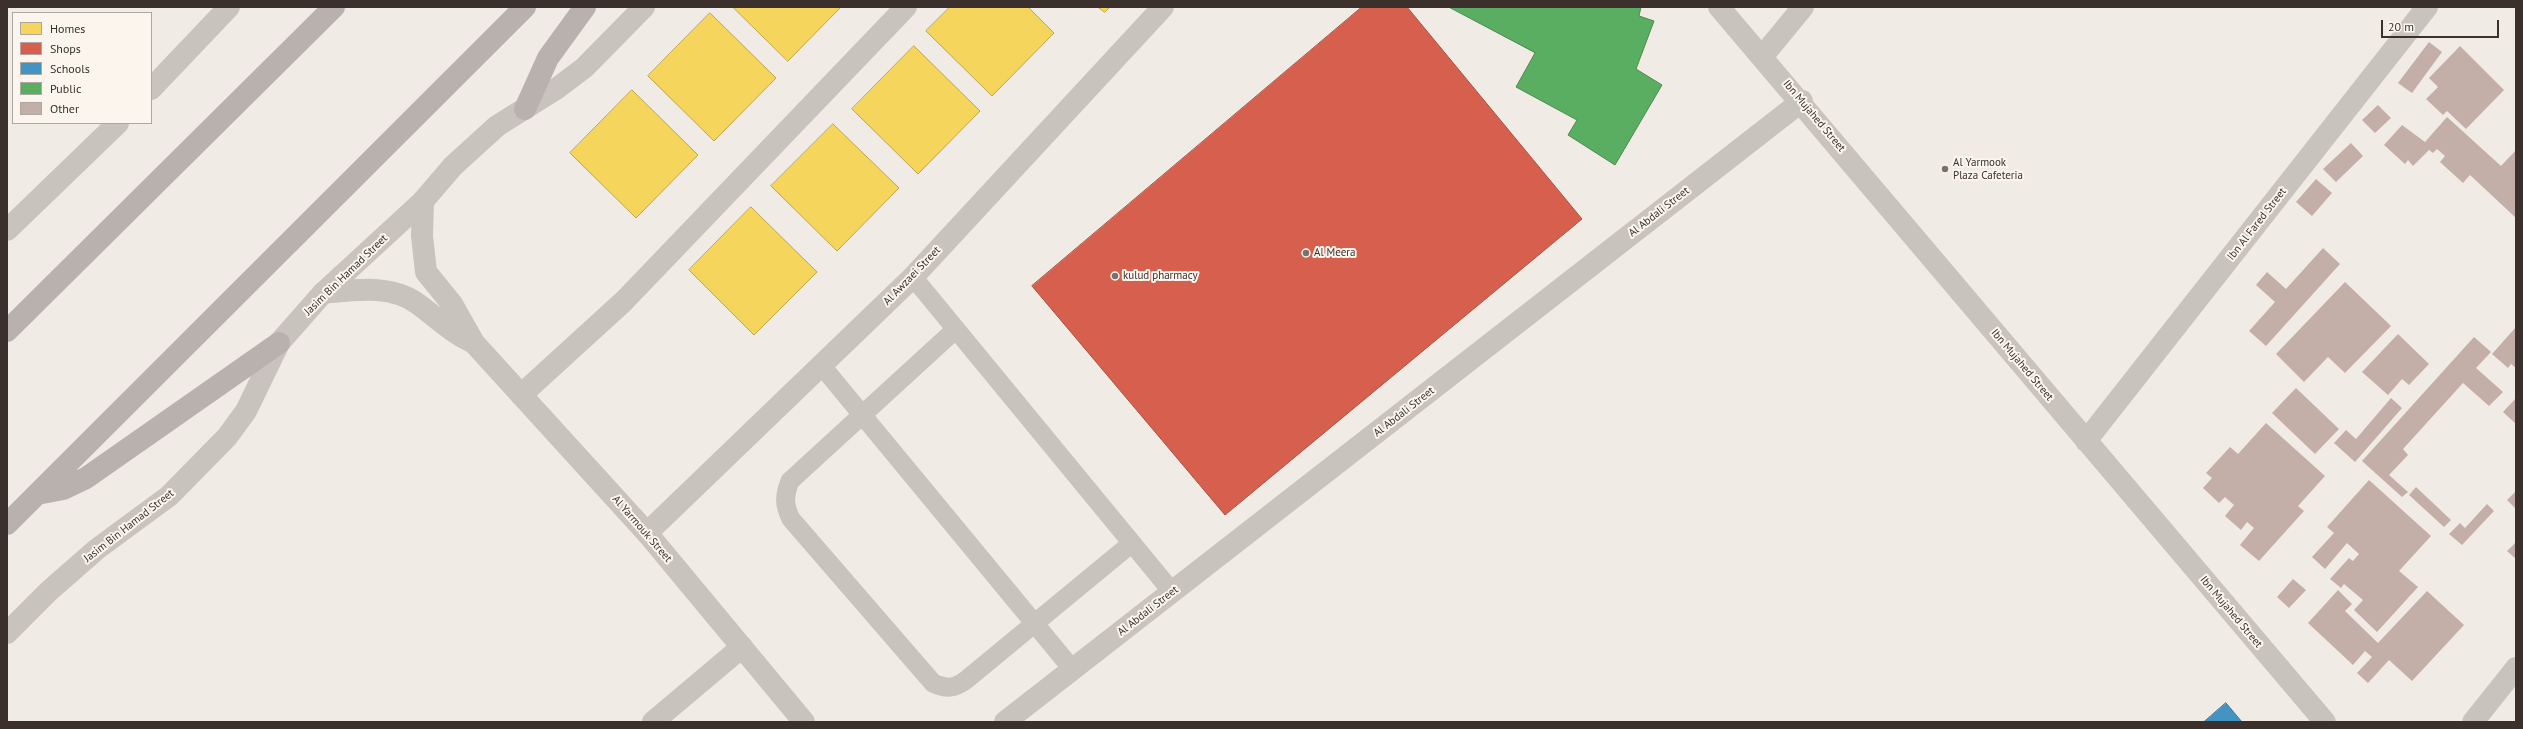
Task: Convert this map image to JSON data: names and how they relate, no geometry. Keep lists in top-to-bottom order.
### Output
{
  "streets": {
    "street": [
      "Ibn Mujahed Street",
      "Al Abdali Street",
      "Ibn Al Fared Street",
      "Jasim Bin Hamad Street",
      "Al Awzaei Street",
      "Al Yarmouk Street"
    ]
  },
  "crossings": [
    ["Ibn Mujahed Street", "Al Abdali Street"],
    ["Ibn Mujahed Street", "Ibn Al Fared Street"],
    ["Jasim Bin Hamad Street", "Al Yarmouk Street"],
    ["Al Awzaei Street", "Al Yarmouk Street"]
  ],
  "places": ["Al Yarmook Plaza Cafeteria", "Al Meera", "kulud pharmacy"],
  "legend": [
    "Homes",
    "Shops",
    "Schools",
    "Public",
    "Other"
  ],
  "scale_bar": "20 m"
}
